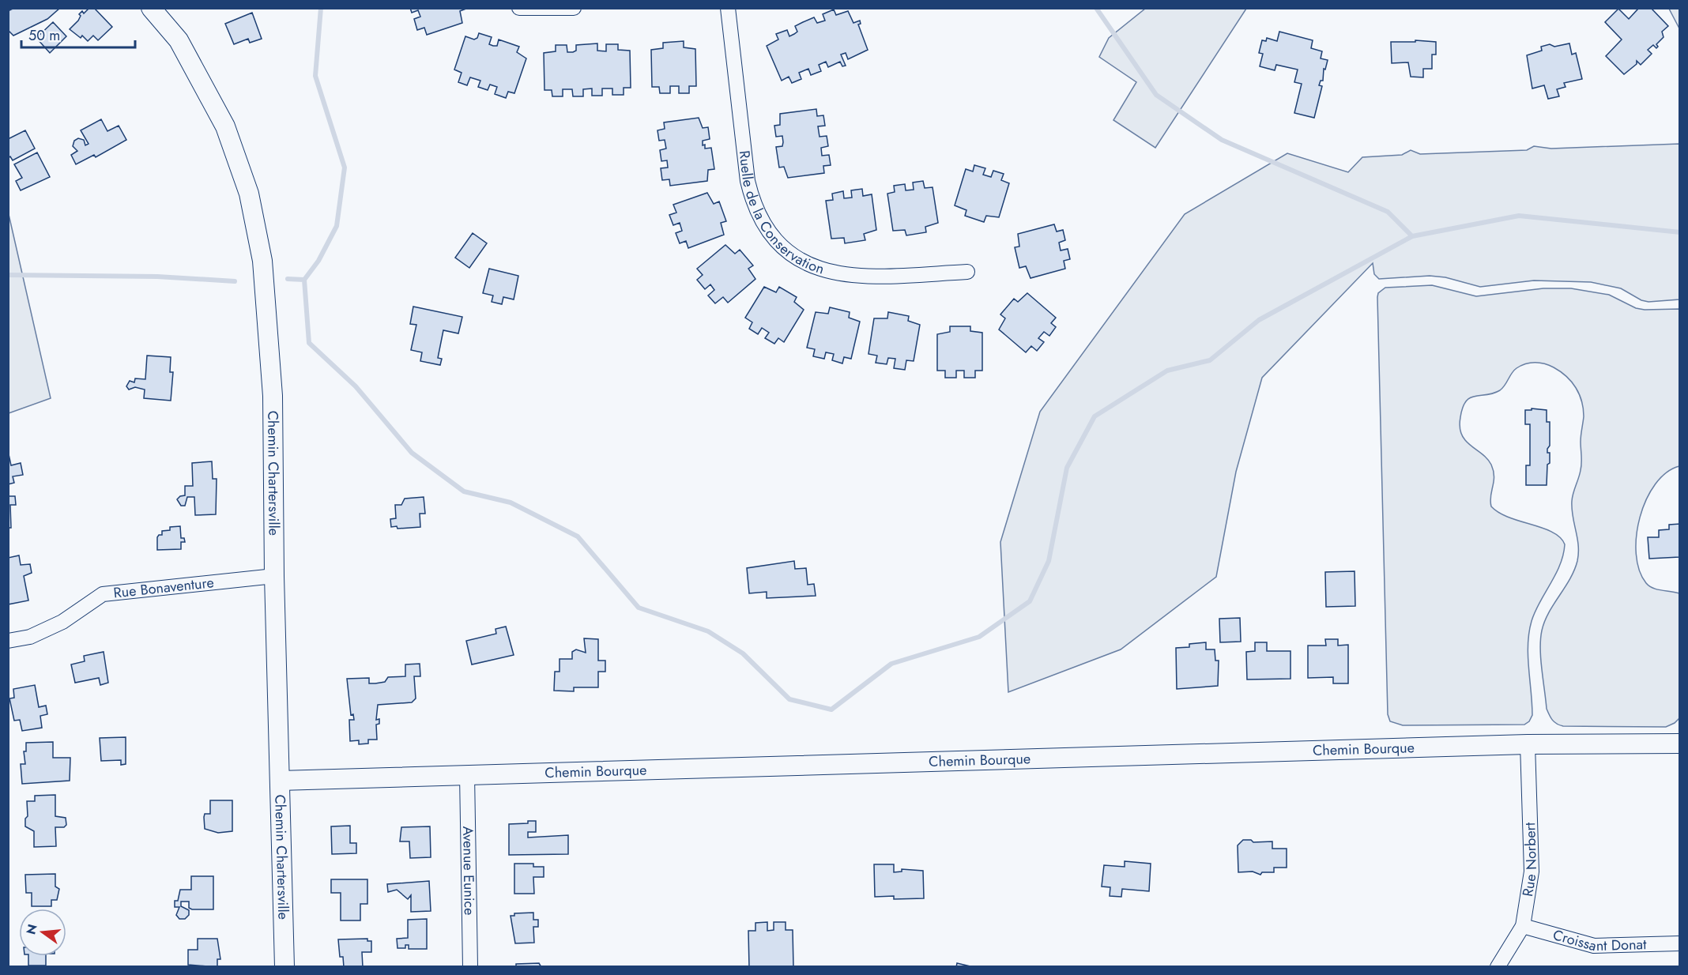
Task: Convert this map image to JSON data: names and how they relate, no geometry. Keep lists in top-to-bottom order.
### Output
{
  "streets": {
    "street": [
      "Ruelle de la Conservation",
      "Chemin Chartersville",
      "Rue Bonaventure",
      "Chemin Bourque",
      "Rue Norbert",
      "Avenue Eunice",
      "Croissant Donat"
    ]
  },
  "crossings": [
    ["Chemin Chartersville", "Rue Bonaventure"],
    ["Chemin Chartersville", "Chemin Bourque"],
    ["Chemin Bourque", "Rue Norbert"],
    ["Chemin Bourque", "Avenue Eunice"],
    ["Rue Norbert", "Croissant Donat"]
  ],
  "scale_bar": "50 m",
  "north": "left"
}
